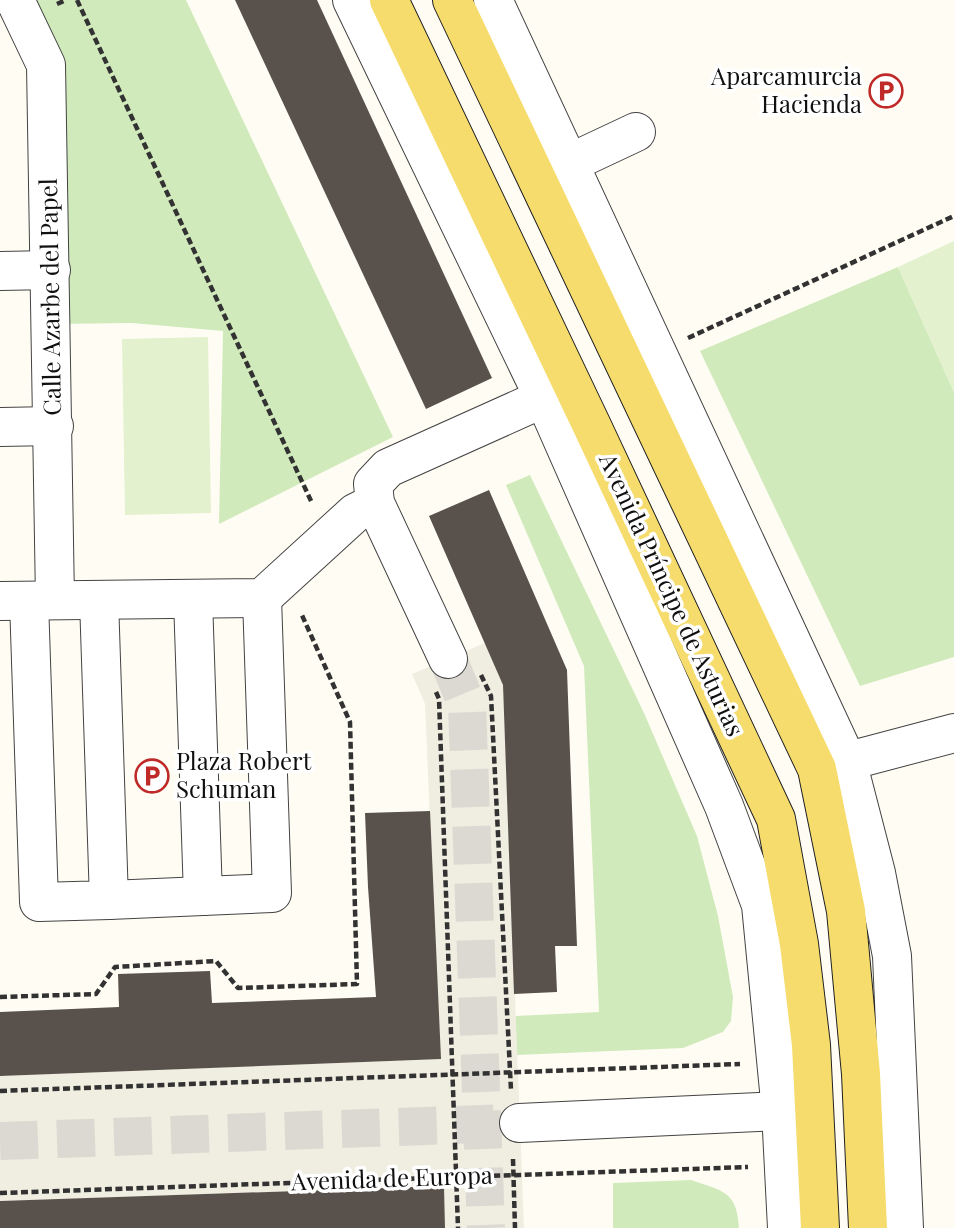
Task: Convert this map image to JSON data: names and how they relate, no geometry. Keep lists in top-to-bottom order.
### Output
{
  "streets": {
    "main road": ["Avenida Príncipe de Asturias"],
    "street": ["Calle Azarbe del Papel"],
    "path": ["Avenida de Europa"]
  },
  "places": {
    "parking": ["Aparcamurcia Hacienda", "Plaza Robert Schuman"]
  }
}
